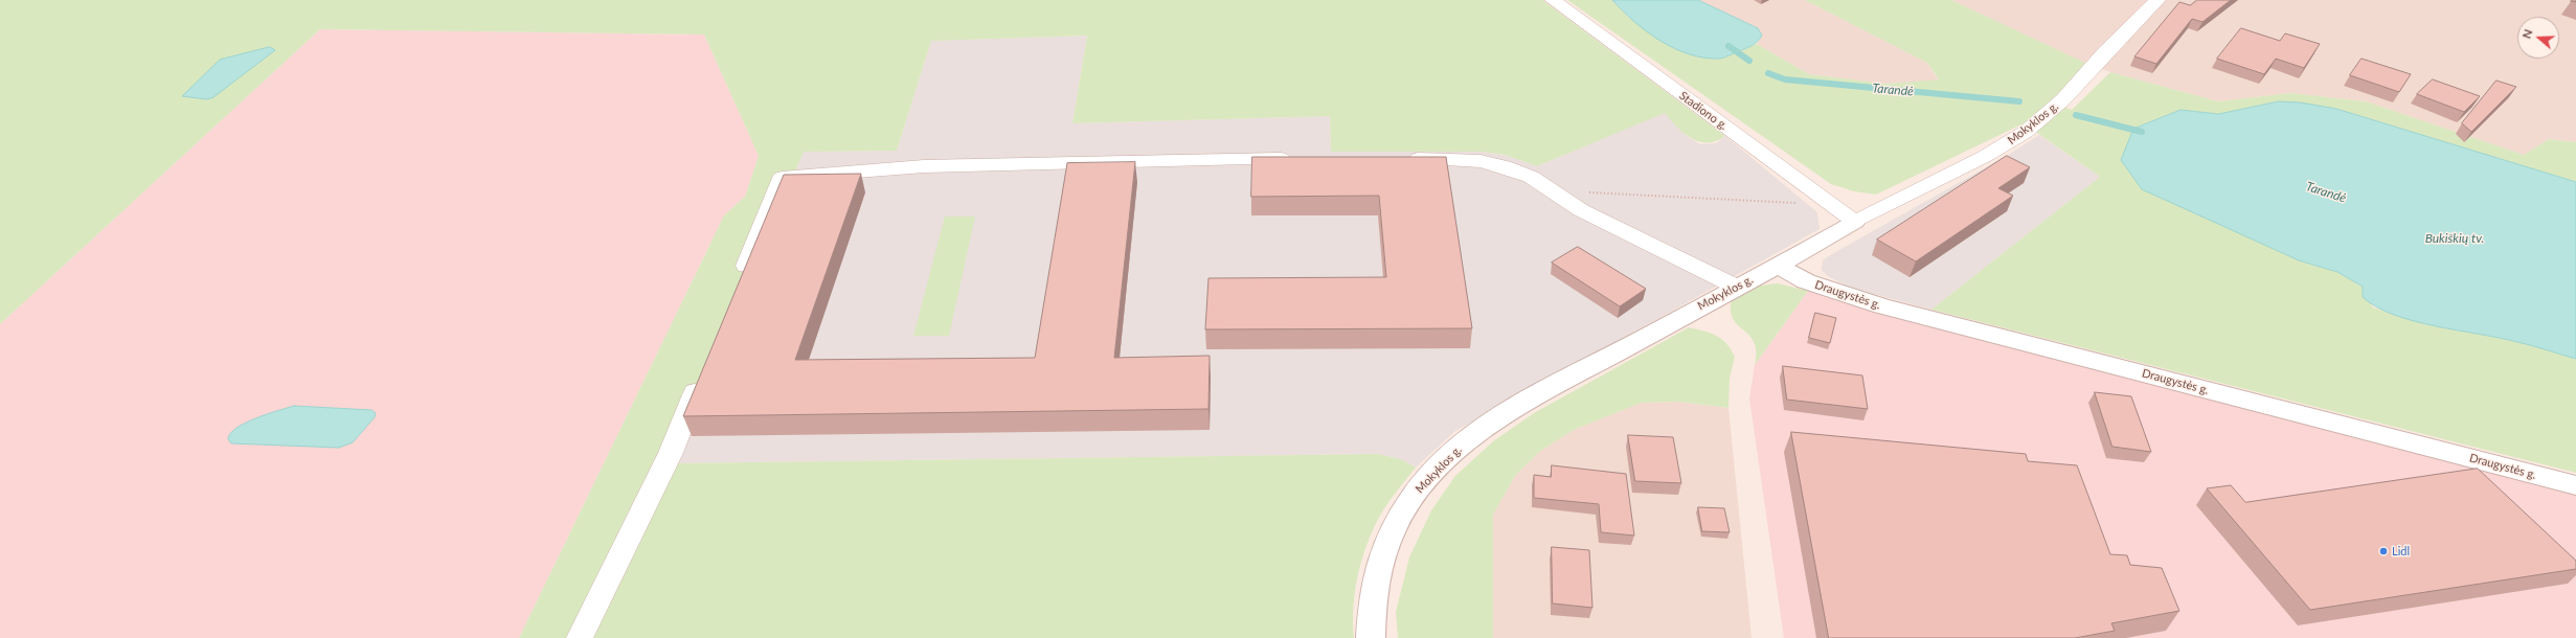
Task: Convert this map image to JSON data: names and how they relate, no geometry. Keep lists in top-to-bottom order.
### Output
{
  "streets": {
    "street": ["Stadiono g.", "Mokyklos g.", "Draugystės g."]
  },
  "crossings": [
    ["Stadiono g.", "Mokyklos g."],
    ["Mokyklos g.", "Draugystės g."]
  ],
  "water": ["Tarandė", "Bukiškių tv."],
  "places": ["Lidl"],
  "north": "left"
}
